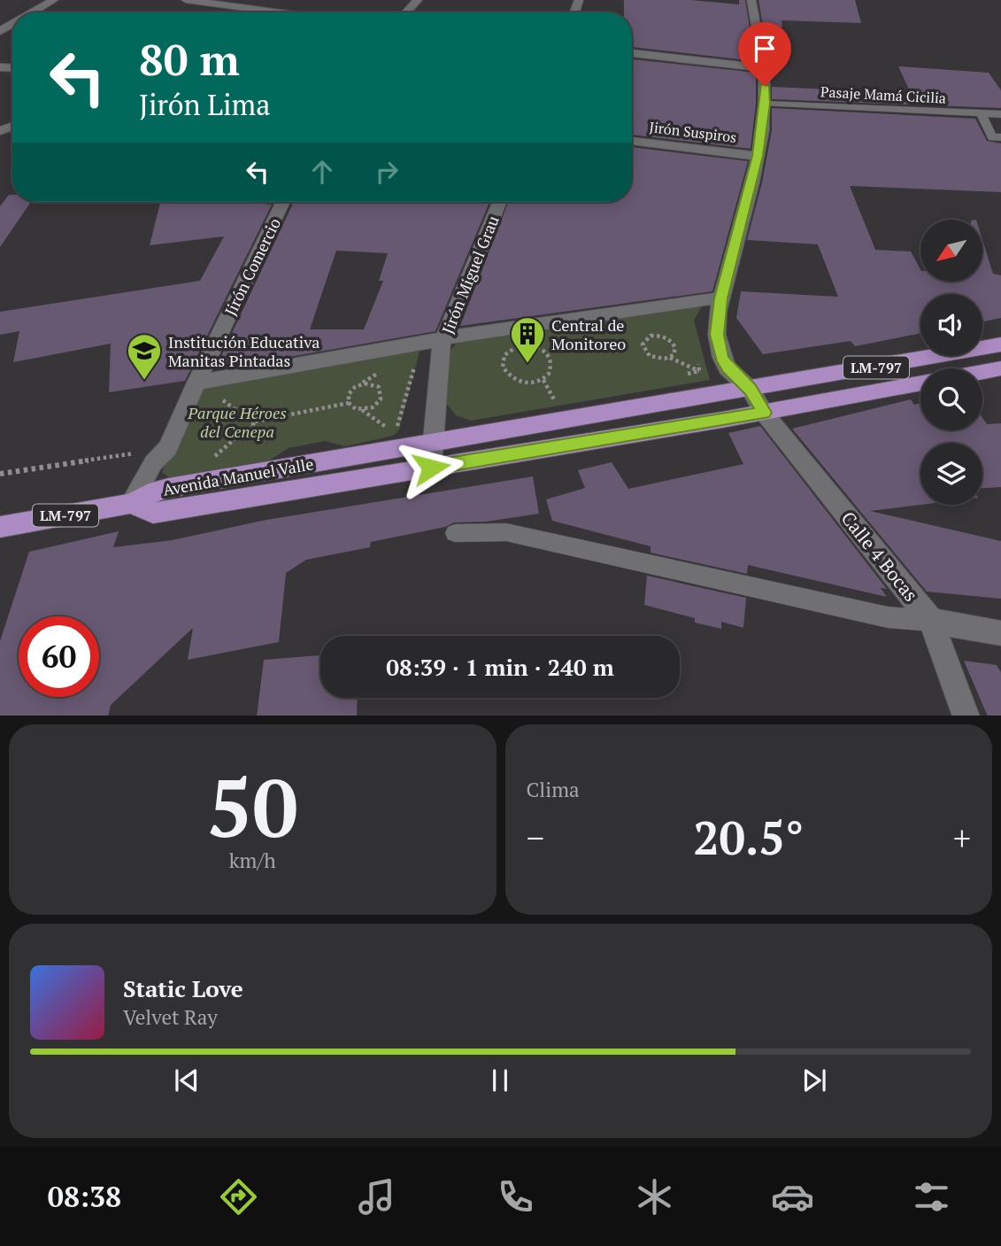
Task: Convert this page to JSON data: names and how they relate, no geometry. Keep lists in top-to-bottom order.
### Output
{
  "streets": {
    "main road": ["LM-797", "Avenida Manuel Valle"],
    "street": [
      "Jirón Suspiros",
      "Jirón Comercio",
      "Jirón Miguel Grau",
      "Calle 4 Bocas"
    ],
    "lane": ["Pasaje Mamá Cicilia"]
  },
  "crossings": [
    ["Pasaje Mamá Cicilia", "Calle 4 Bocas"],
    ["Jirón Suspiros", "Calle 4 Bocas"],
    ["Jirón Comercio", "LM-797"],
    ["Jirón Comercio", "Avenida Manuel Valle"],
    ["Jirón Miguel Grau", "Avenida Manuel Valle"],
    ["LM-797", "Avenida Manuel Valle"],
    ["Avenida Manuel Valle", "Calle 4 Bocas"]
  ],
  "parks": ["Parque Héroes del Cenepa"],
  "places": {
    "building": ["Central de Monitoreo"],
    "school or university": ["Institución Educativa Manitas Pintadas"]
  },
  "north": "bottom left",
  "page": {
    "turn": ["80 m", "Jirón Lima"],
    "limit": "60",
    "trip": "08:39 · 1 min · 240 m",
    "tile": [
      ["50", "km/h"],
      "Clima"
    ],
    "heat": ["−", "20.5°", "+"],
    "song": ["Static Love", "Velvet Ray"],
    "tabs": "08:38"
  }
}
